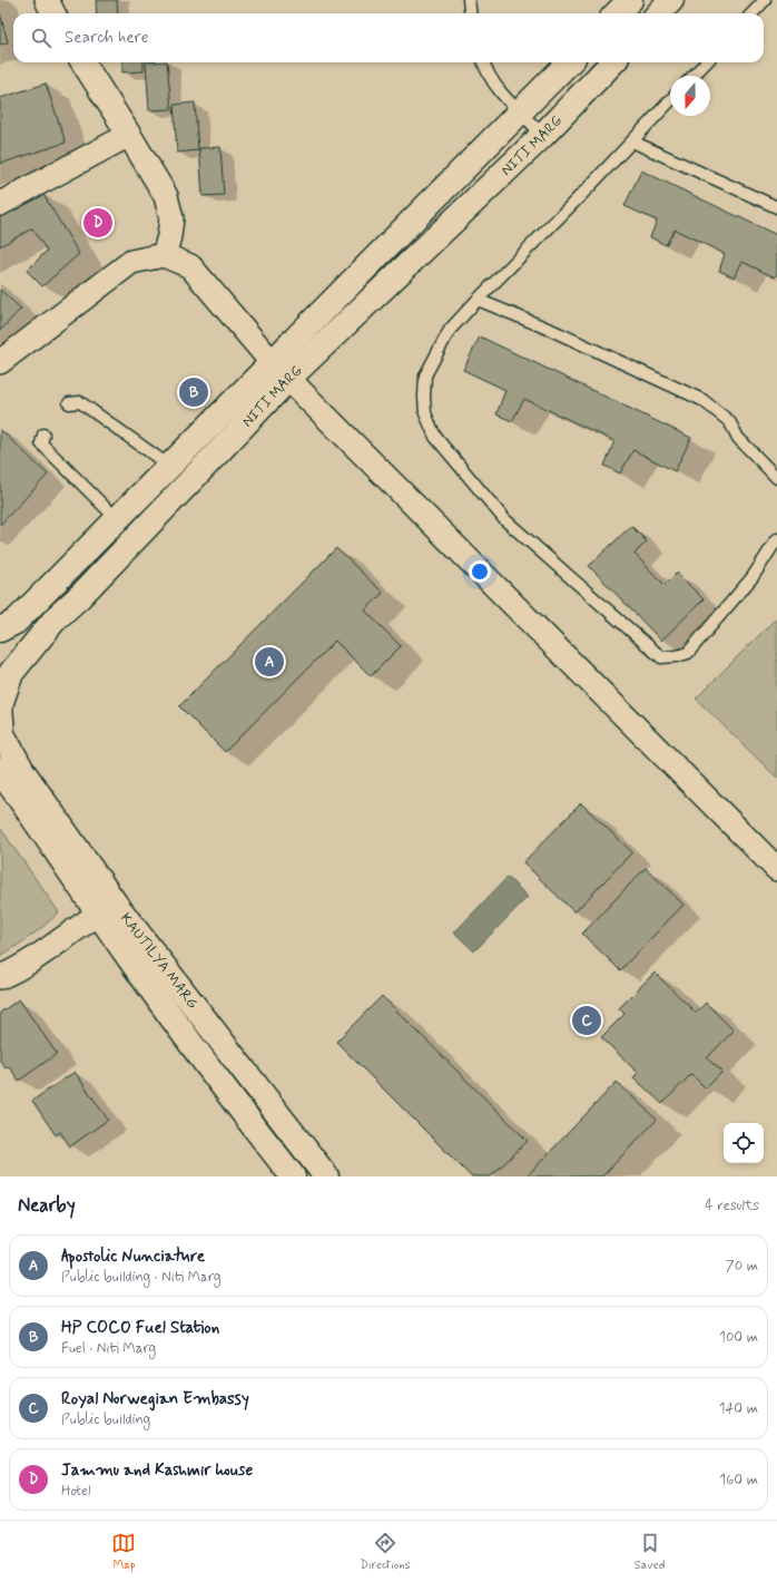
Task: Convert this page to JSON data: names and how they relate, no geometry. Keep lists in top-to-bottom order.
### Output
{
  "streets": {
    "street": ["NITI MARG", "KAUTILYA MARG"]
  },
  "crossings": [
    ["NITI MARG", "KAUTILYA MARG"]
  ],
  "north": "bottom",
  "page": {
    "search": "Search here",
    "pins": [
      "D",
      "B",
      "A",
      "C"
    ],
    "heading": ["Nearby", "4 results"],
    "list": [
      {
        "mark": "A",
        "name": "Apostolic Nunciature",
        "note": "Public building · Niti Marg",
        "value": "70 m"
      },
      {
        "mark": "B",
        "name": "HP COCO Fuel Station",
        "note": "Fuel · Niti Marg",
        "value": "100 m"
      },
      {
        "mark": "C",
        "name": "Royal Norwegian Embassy",
        "note": "Public building",
        "value": "140 m"
      },
      {
        "mark": "D",
        "name": "Jammu and Kashmir house",
        "note": "Hotel",
        "value": "160 m"
      }
    ],
    "nav": ["Map", "Directions", "Saved"]
  }
}
